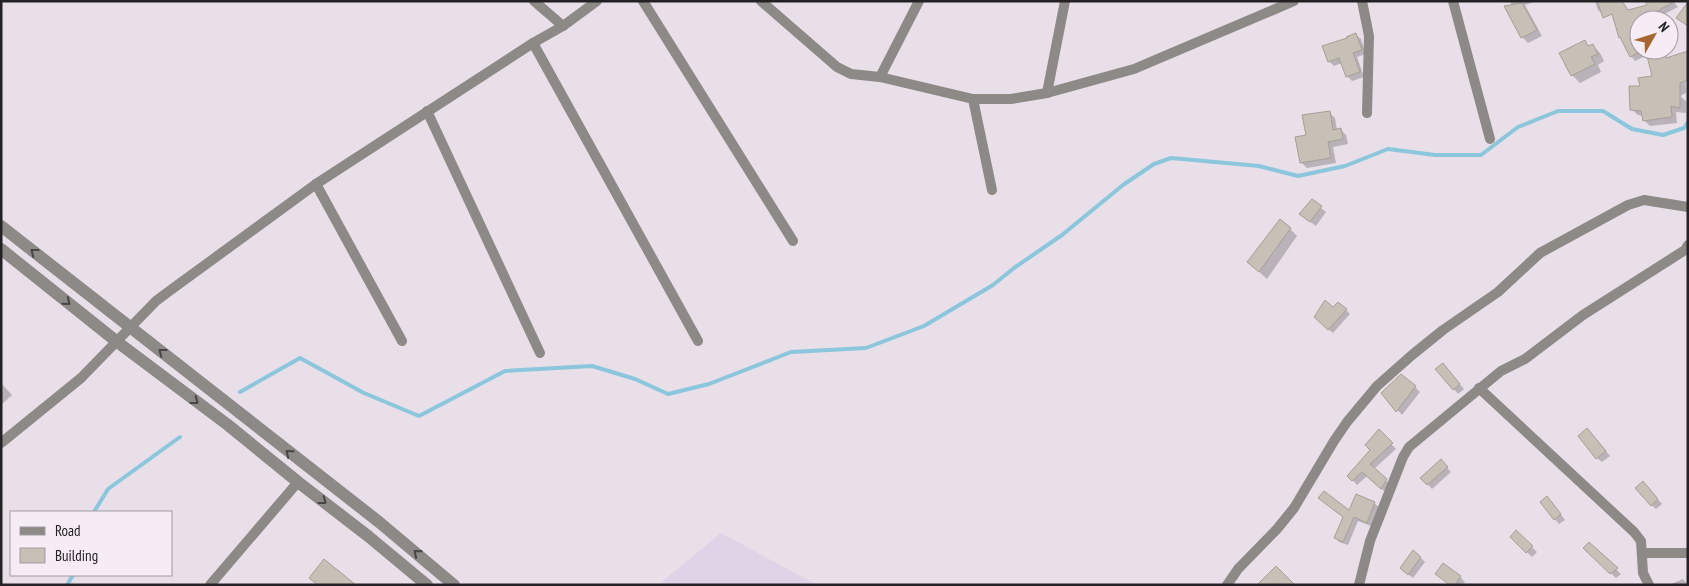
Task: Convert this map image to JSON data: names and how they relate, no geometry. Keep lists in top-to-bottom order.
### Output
{
  "legend": ["Road", "Building"],
  "north": "top right"
}
